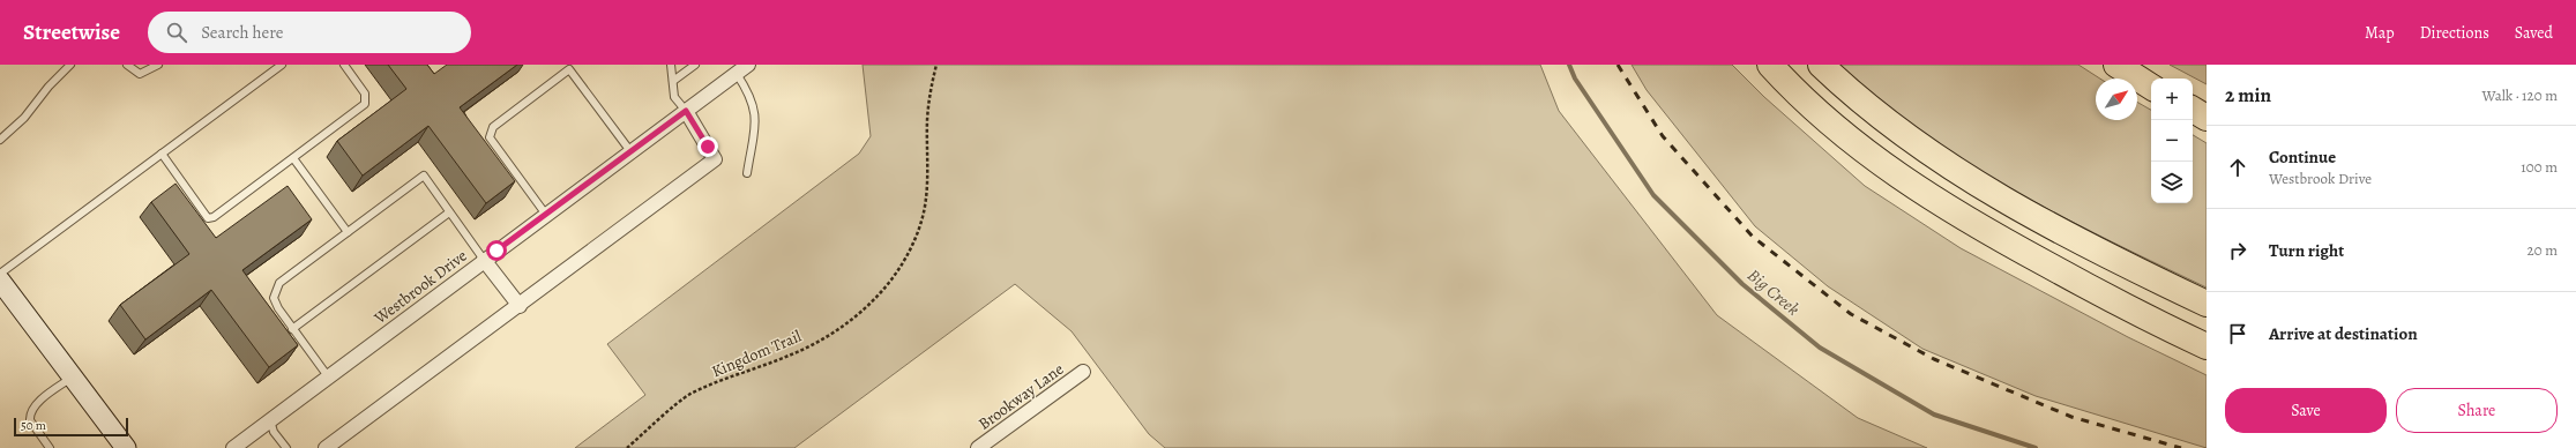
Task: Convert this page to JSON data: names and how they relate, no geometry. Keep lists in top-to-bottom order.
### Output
{
  "streets": {
    "street": ["Westbrook Drive", "Brookway Lane"],
    "path": ["Kingdom Trail"]
  },
  "water": ["Big Creek"],
  "scale_bar": "50 m",
  "north": "top right",
  "page": {
    "header": "Streetwise",
    "search": "Search here",
    "nav": ["Map", "Directions", "Saved"],
    "heading": ["2 min", "Walk · 120 m"],
    "map_buttons": ["+", "−"],
    "list": [
      ["Continue", "Westbrook Drive", "100 m"],
      ["Turn right", "20 m"],
      "Arrive at destination"
    ],
    "buttons": ["Save", "Share"],
    "scale": "50 m"
  }
}
